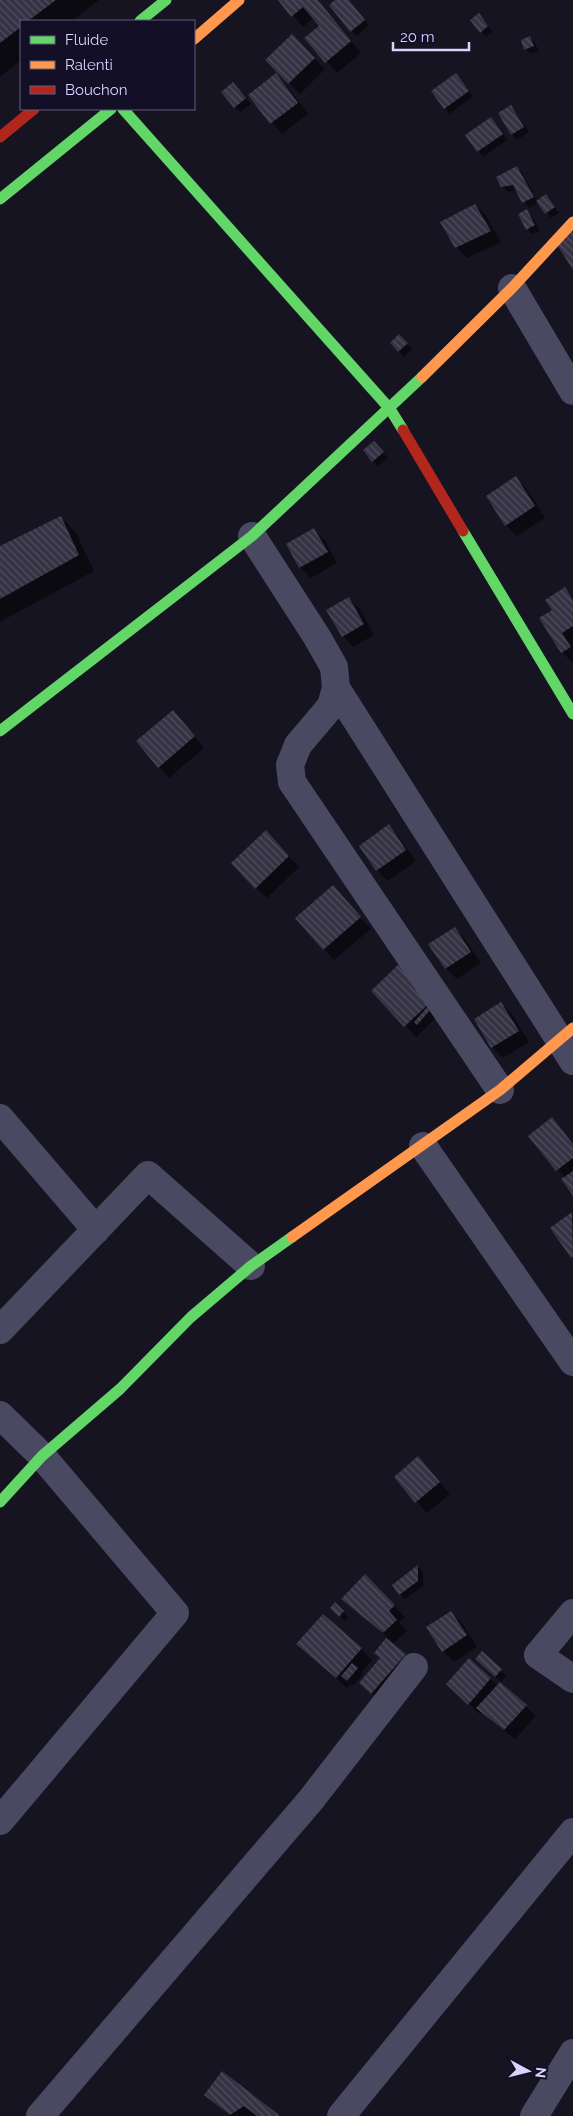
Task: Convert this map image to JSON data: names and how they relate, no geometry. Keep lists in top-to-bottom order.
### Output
{
  "legend": ["Fluide", "Ralenti", "Bouchon"],
  "scale_bar": "20 m",
  "north": "right"
}
